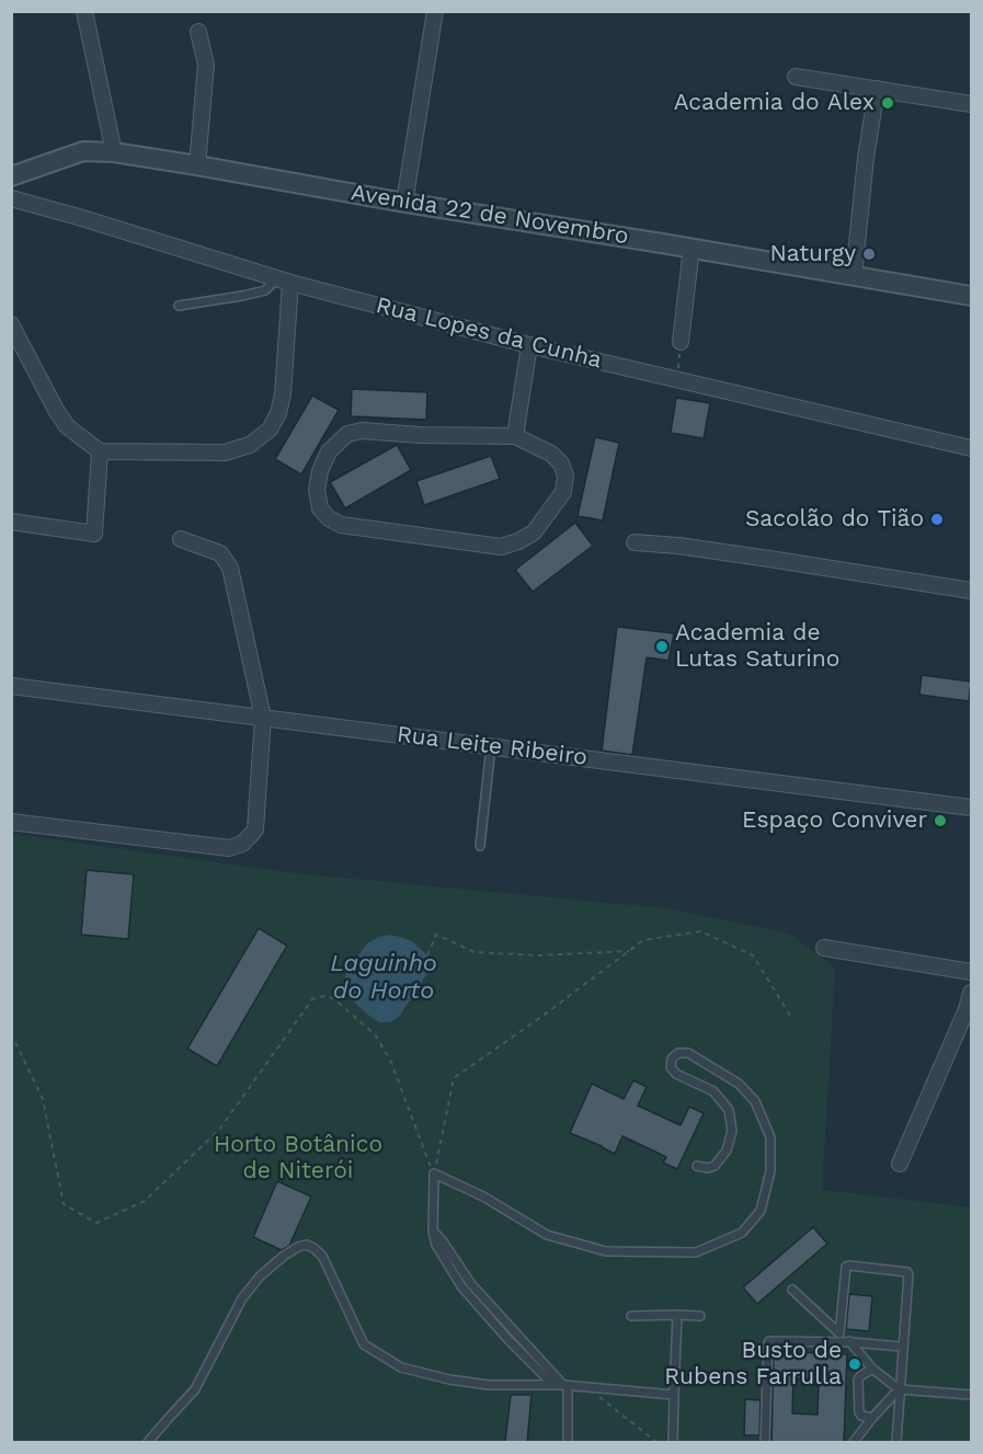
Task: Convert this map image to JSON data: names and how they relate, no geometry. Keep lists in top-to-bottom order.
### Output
{
  "streets": {
    "street": ["Avenida 22 de Novembro", "Rua Lopes da Cunha", "Rua Leite Ribeiro"]
  },
  "water": ["Laguinho do Horto"],
  "parks": ["Horto Botânico de Niterói"],
  "places": [
    "Academia do Alex",
    "Naturgy",
    "Sacolão do Tião",
    "Academia de Lutas Saturino",
    "Espaço Conviver",
    "Busto de Rubens Farrulla"
  ]
}
